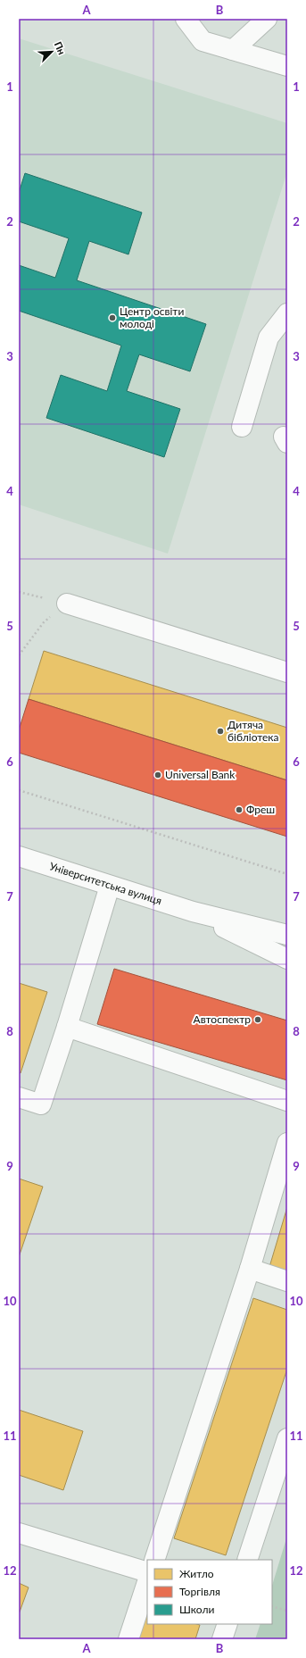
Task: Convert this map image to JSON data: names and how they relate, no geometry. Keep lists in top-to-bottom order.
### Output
{
  "streets": {
    "street": ["Університетська вулиця"]
  },
  "places": [
    "Центр освіти молоді",
    "Дитяча бібліотека",
    "Universal Bank",
    "Фреш",
    "Автоспектр"
  ],
  "legend": ["Житло", "Торгівля", "Школи"],
  "north": "top right",
  "grid": {
    "columns": ["A", "B"],
    "rows": [
      "1",
      "2",
      "3",
      "4",
      "5",
      "6",
      "7",
      "8",
      "9",
      "10",
      "11",
      "12"
    ]
  }
}
